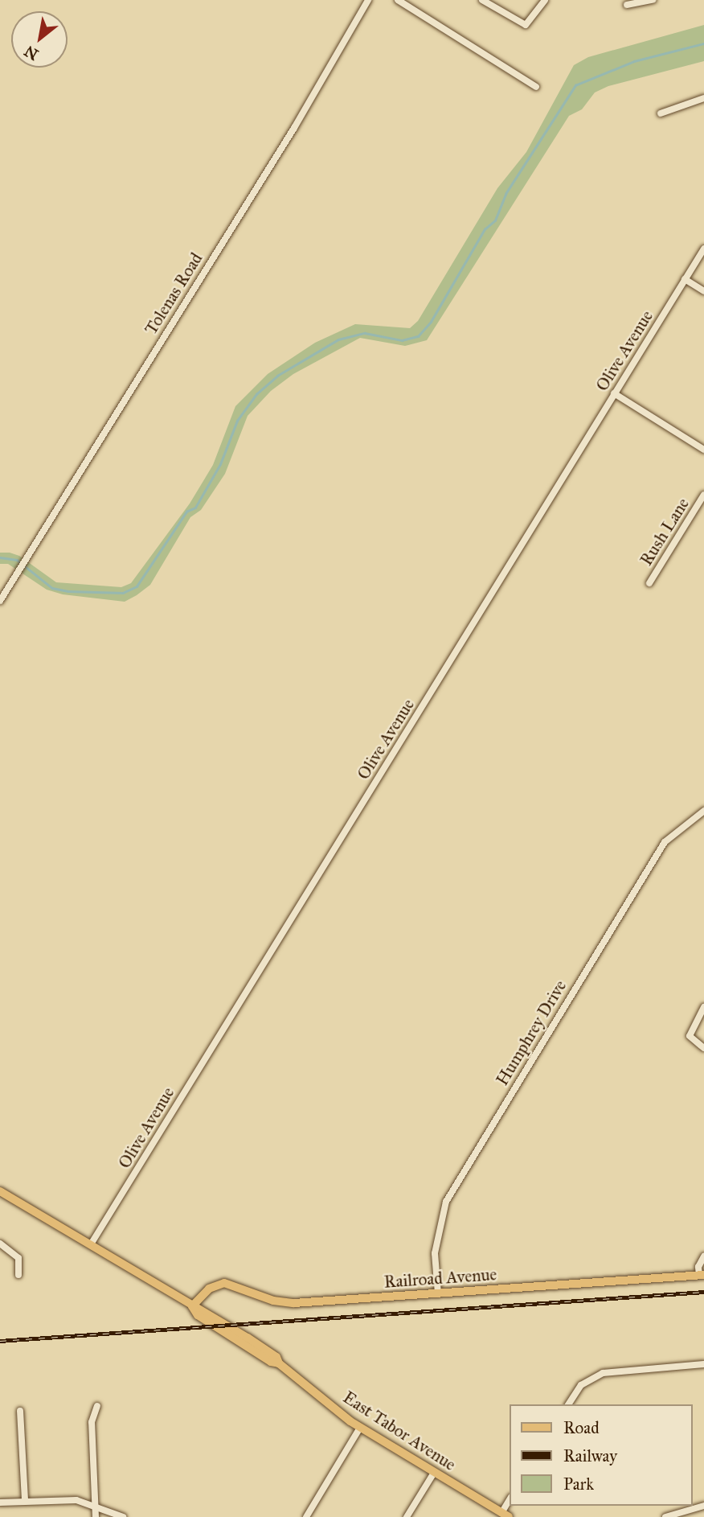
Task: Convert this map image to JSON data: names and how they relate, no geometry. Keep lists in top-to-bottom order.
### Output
{
  "streets": {
    "main road": ["Railroad Avenue", "East Tabor Avenue"],
    "street": [
      "Tolenas Road",
      "Olive Avenue",
      "Rush Lane",
      "Humphrey Drive"
    ]
  },
  "crossings": [
    ["Olive Avenue", "East Tabor Avenue"],
    ["Humphrey Drive", "Railroad Avenue"],
    ["Railroad Avenue", "East Tabor Avenue"]
  ],
  "legend": ["Road", "Railway", "Park"],
  "north": "bottom left"
}
